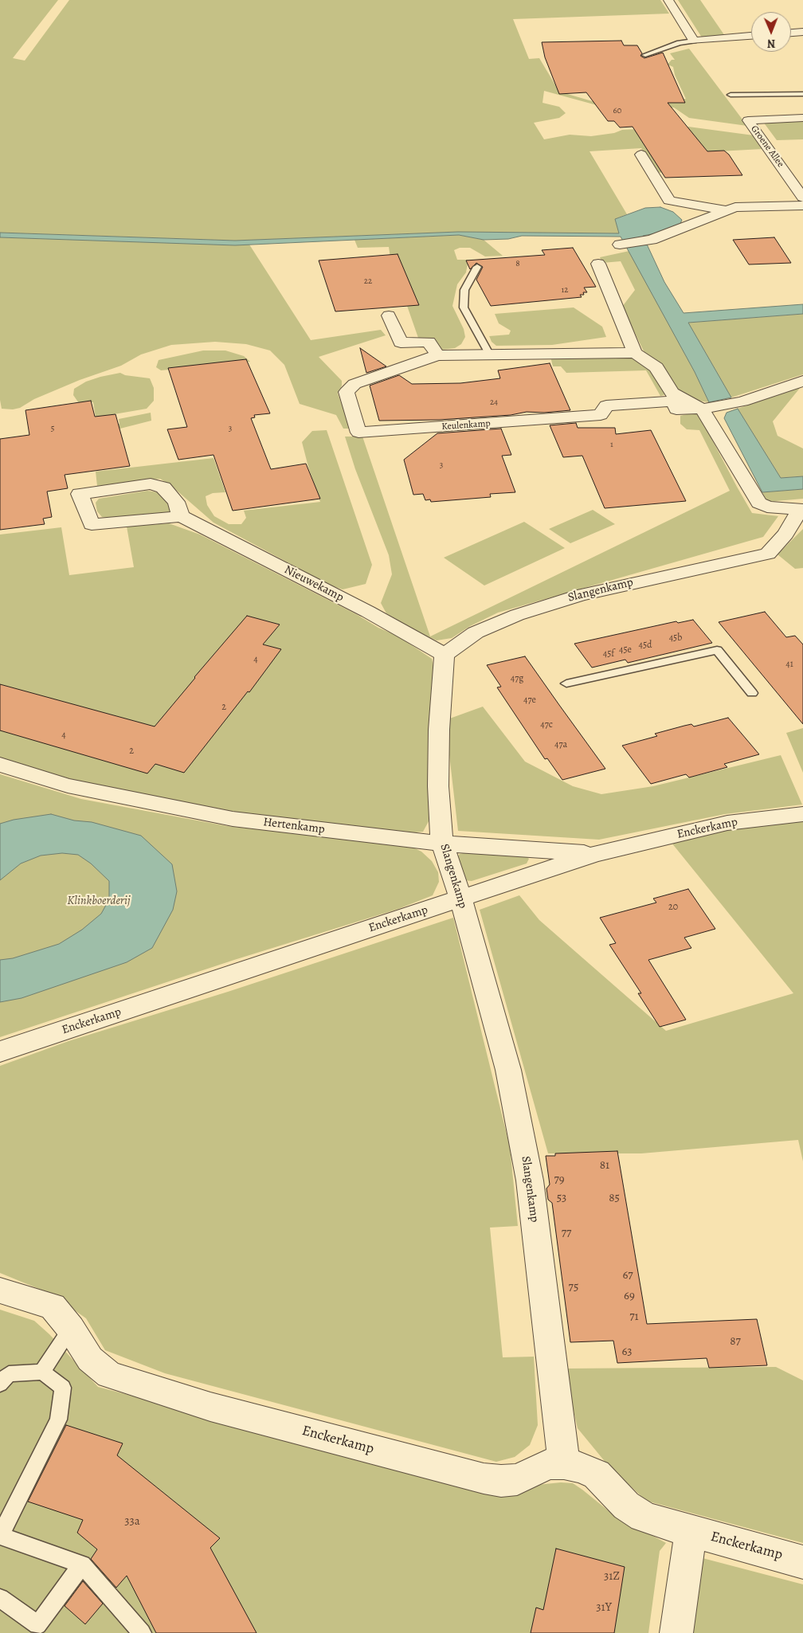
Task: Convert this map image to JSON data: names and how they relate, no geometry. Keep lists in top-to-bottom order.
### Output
{
  "streets": {
    "street": [
      "Groene Allee",
      "Keulenkamp",
      "Nieuwekamp",
      "Slangenkamp",
      "Hertenkamp",
      "Enckerkamp"
    ]
  },
  "crossings": [
    ["Nieuwekamp", "Slangenkamp"],
    ["Slangenkamp", "Hertenkamp"],
    ["Slangenkamp", "Enckerkamp"],
    ["Hertenkamp", "Enckerkamp"]
  ],
  "parks": ["Klinkboerderij"],
  "house_numbers": [
    "60",
    "8",
    "22",
    "12",
    "24",
    "5",
    "3",
    "1",
    "3",
    "45b",
    "45d",
    "45e",
    "45f",
    "4",
    "41",
    "47g",
    "47e",
    "2",
    "47c",
    "4",
    "47a",
    "2",
    "20",
    "81",
    "79",
    "53",
    "85",
    "77",
    "67",
    "75",
    "69",
    "71",
    "87",
    "63",
    "33a",
    "31Z",
    "31Y"
  ],
  "north": "bottom"
}
